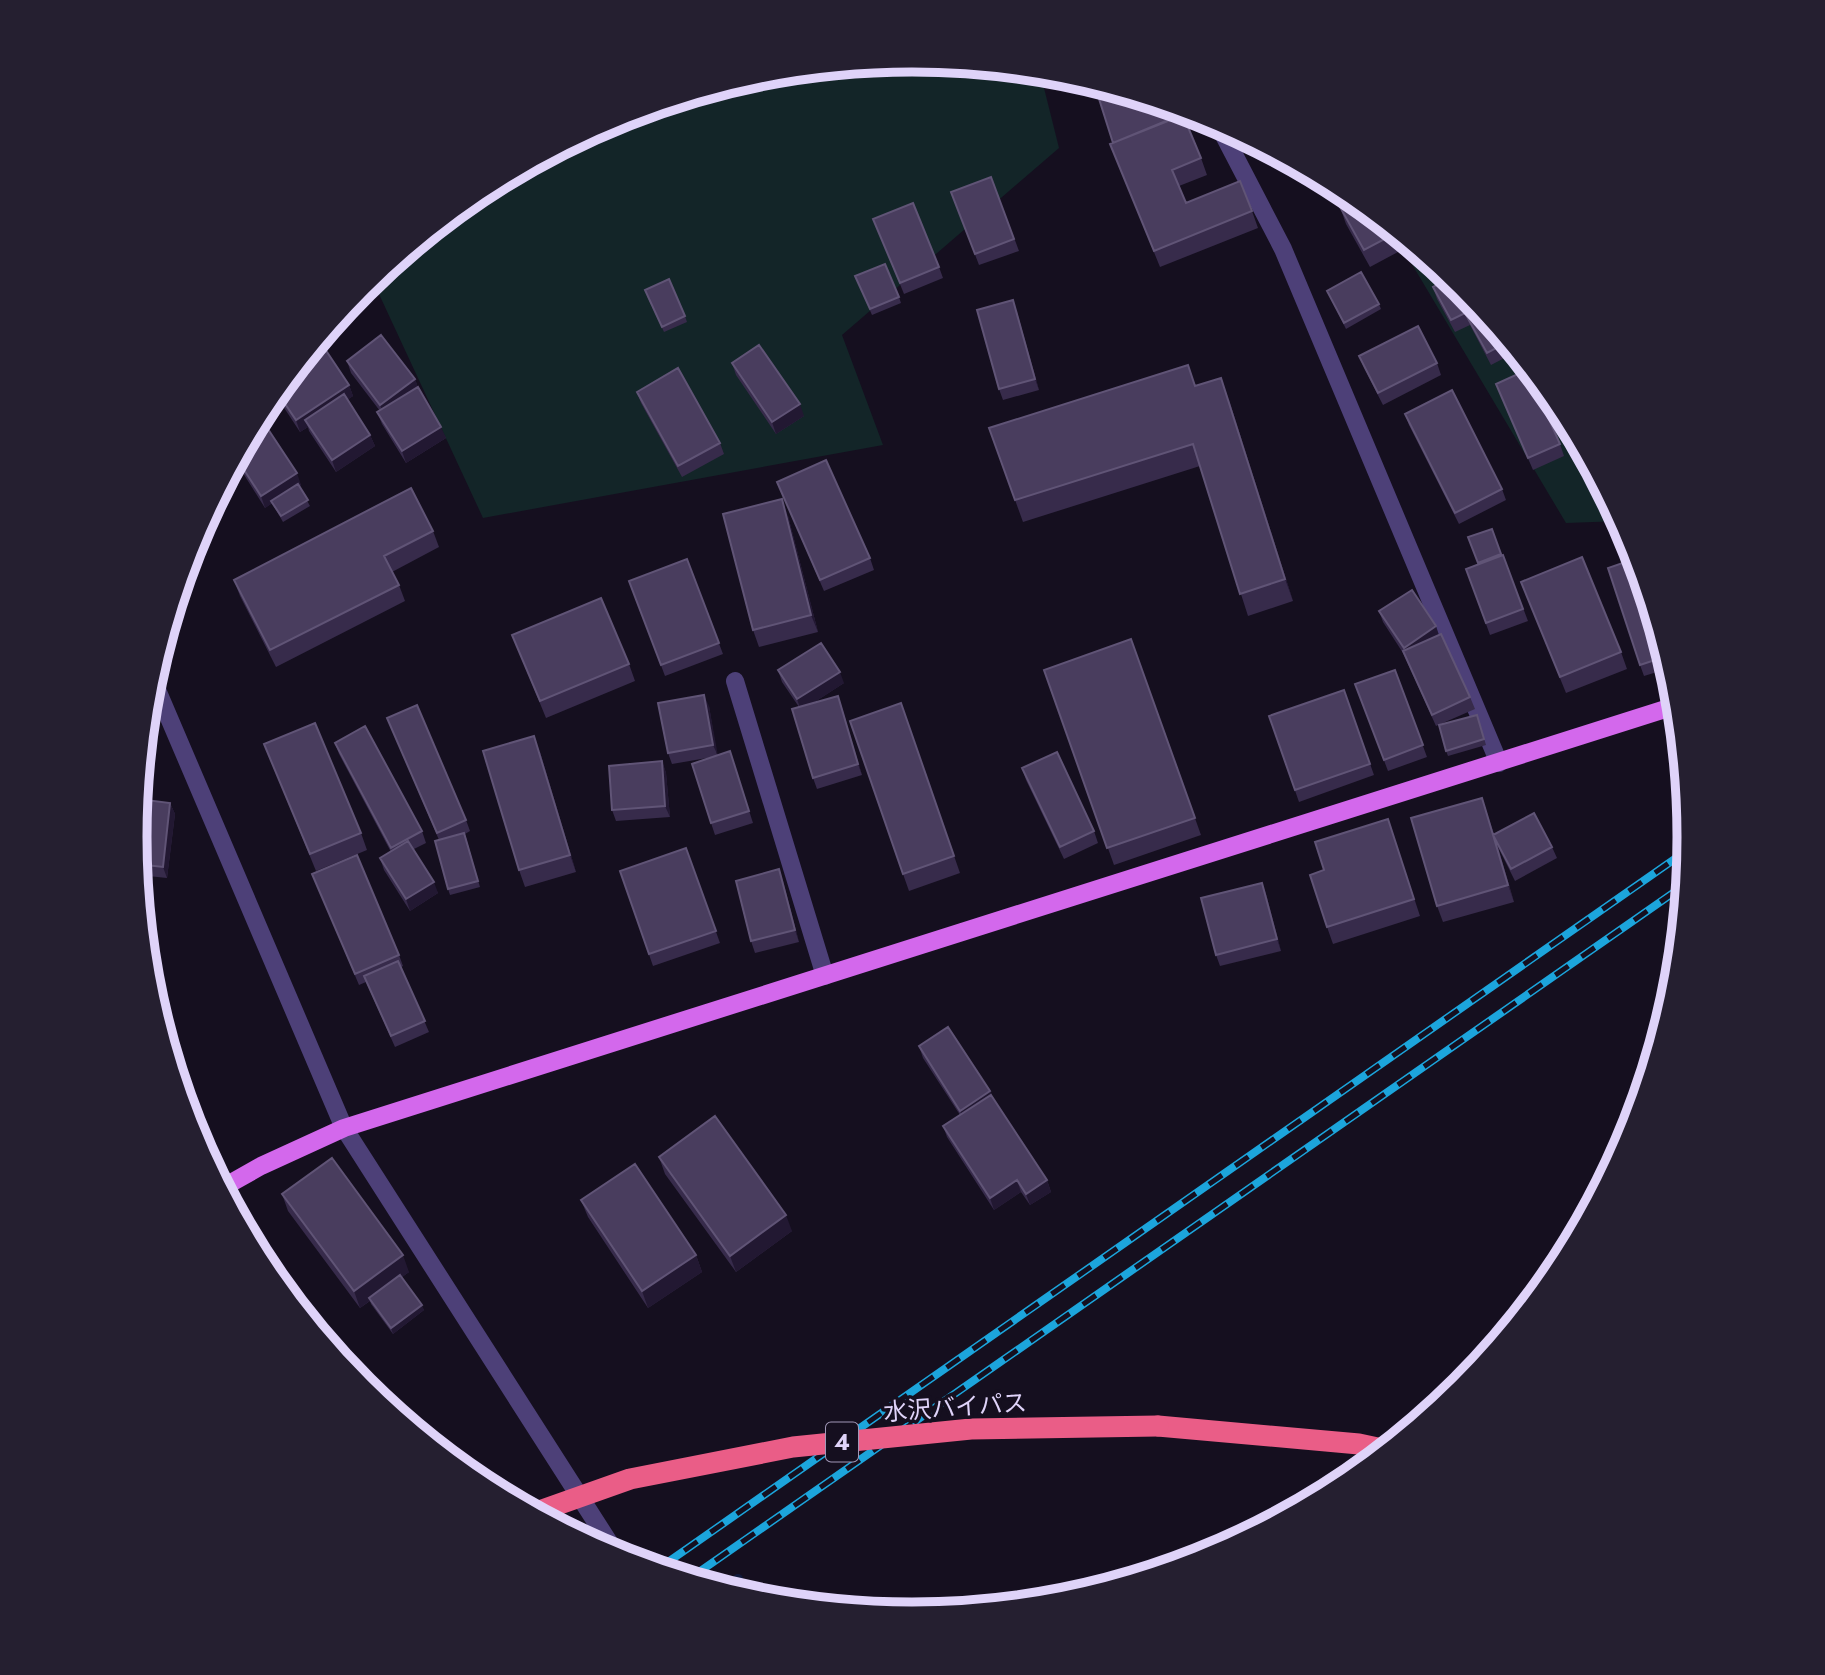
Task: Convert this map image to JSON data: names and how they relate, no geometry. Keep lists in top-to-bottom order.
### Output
{
  "streets": {
    "highway": ["水沢バイパス", "4"]
  }
}
